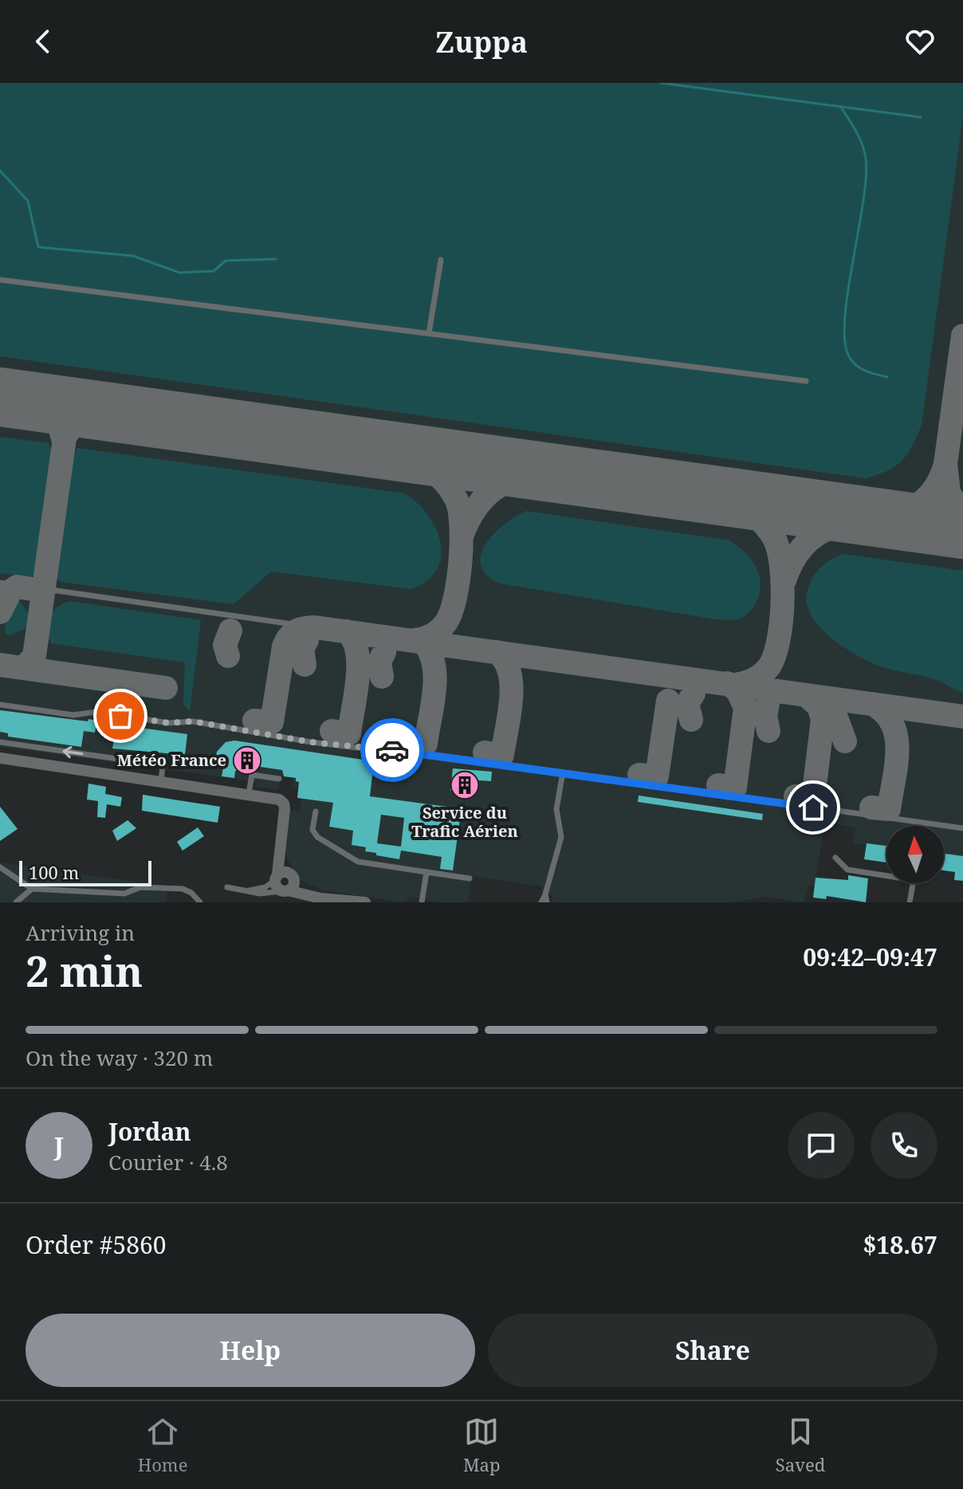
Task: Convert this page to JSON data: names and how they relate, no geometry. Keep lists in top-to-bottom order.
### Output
{
  "places": {
    "building": ["Météo France", "Service du Trafic Aérien"]
  },
  "scale_bar": "100 m",
  "north": "top",
  "page": {
    "header": "Zuppa",
    "scale": "100 m",
    "heading": ["2 min", "Arriving in", "09:42–09:47"],
    "panel": [
      "Jordan",
      "Courier · 4.8",
      "Order #5860",
      "$18.67"
    ],
    "bar": "On the way · 320 m",
    "round": "J",
    "buttons": ["Help", "Share"],
    "tabs": ["Home", "Map", "Saved"]
  }
}
